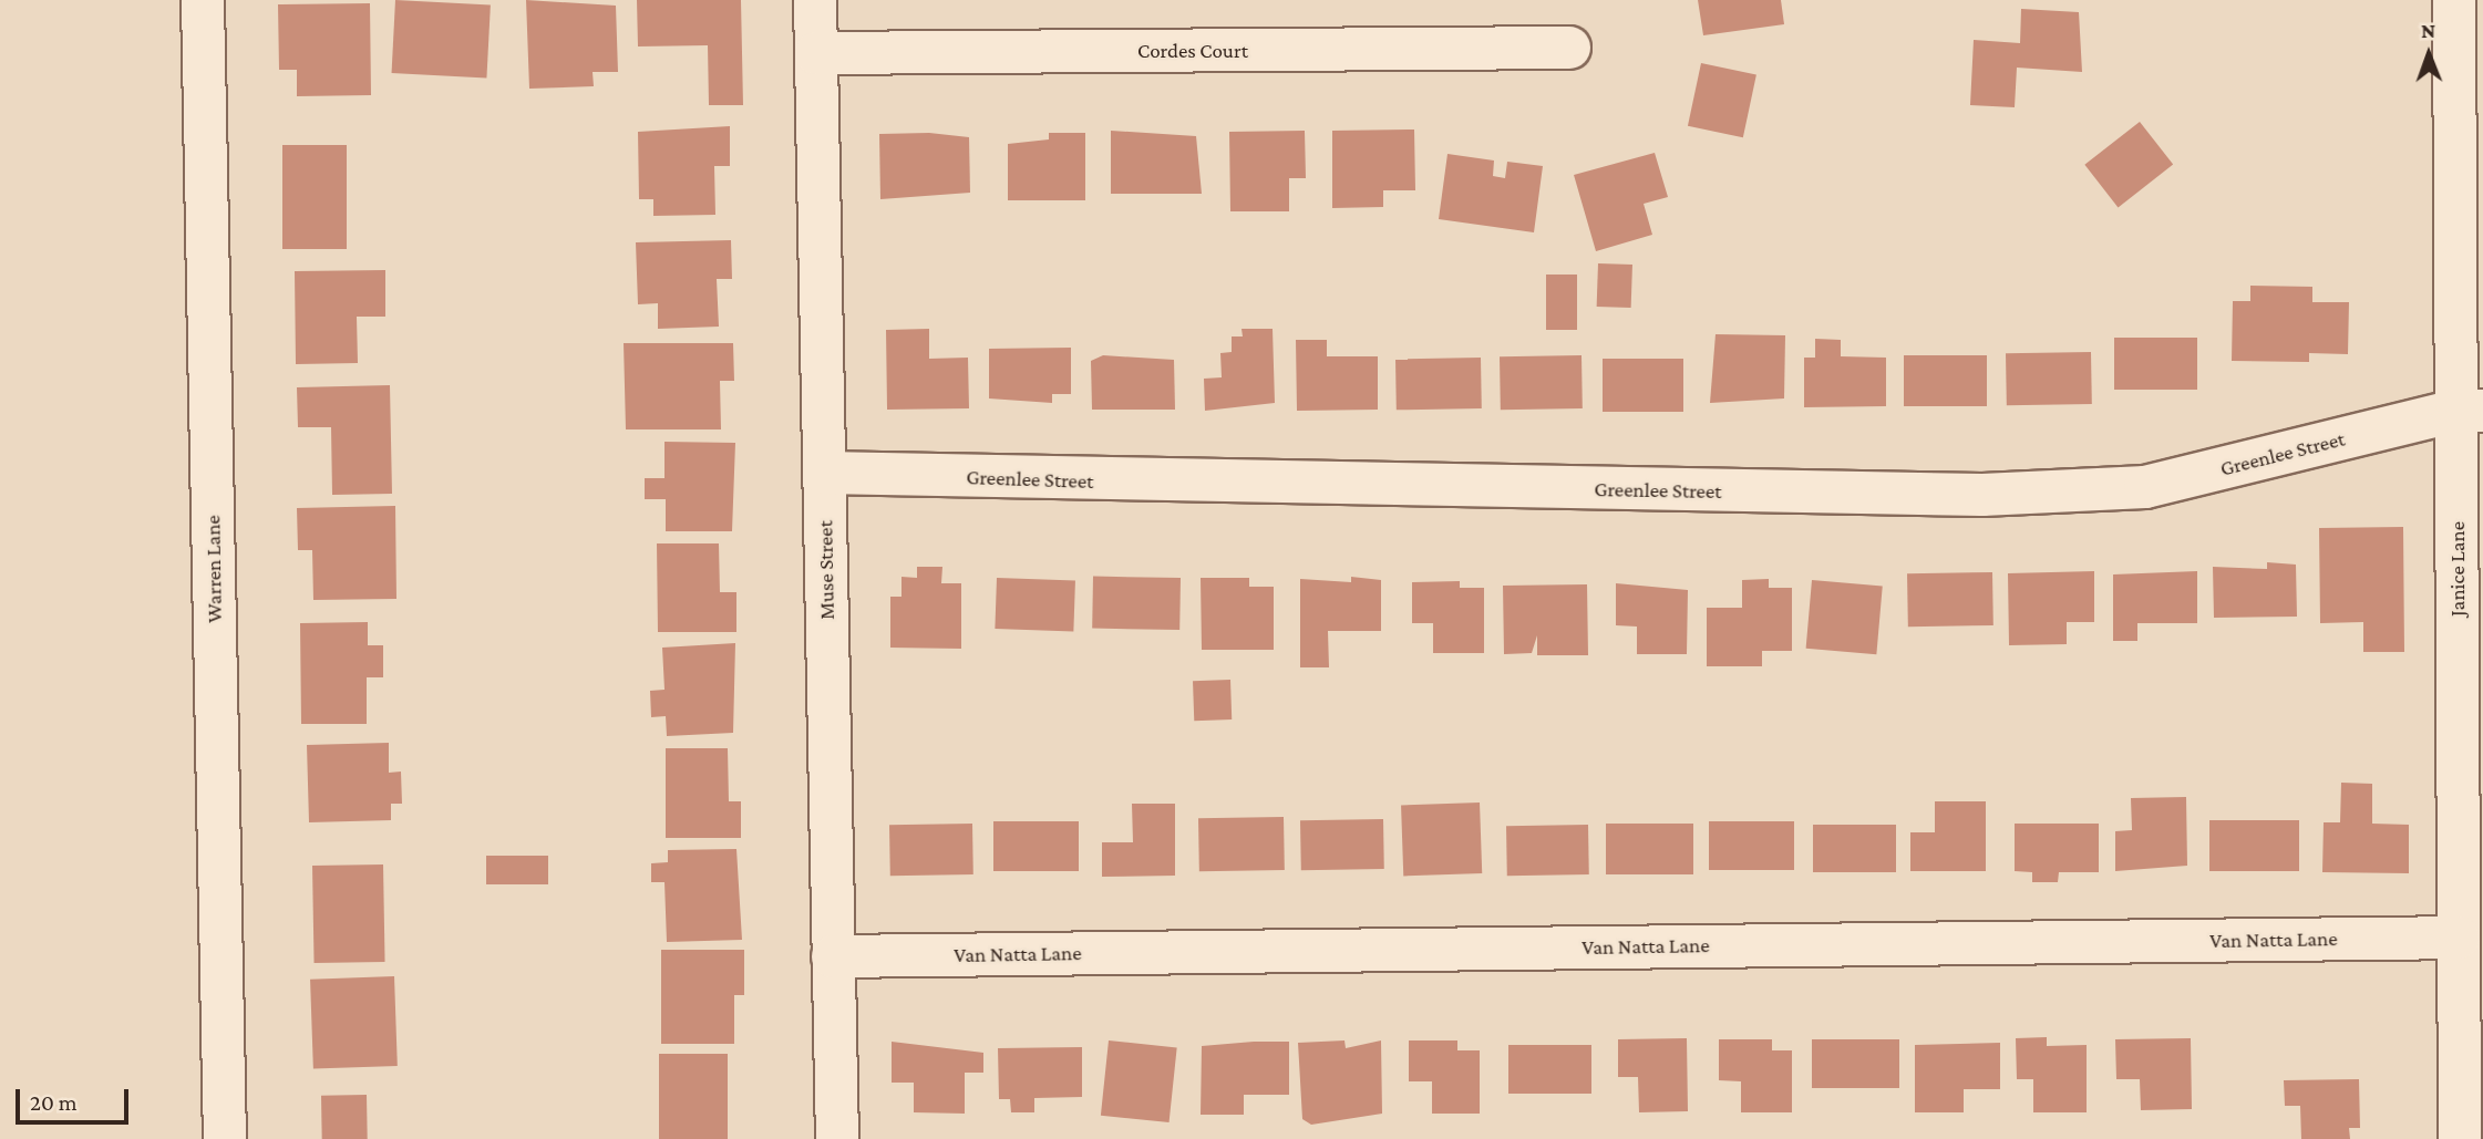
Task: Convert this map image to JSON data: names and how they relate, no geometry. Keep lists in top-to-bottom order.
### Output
{
  "streets": {
    "street": [
      "Cordes Court",
      "Greenlee Street",
      "Warren Lane",
      "Janice Lane",
      "Muse Street",
      "Van Natta Lane"
    ]
  },
  "crossings": [
    ["Cordes Court", "Muse Street"],
    ["Greenlee Street", "Janice Lane"],
    ["Greenlee Street", "Muse Street"],
    ["Janice Lane", "Van Natta Lane"],
    ["Muse Street", "Van Natta Lane"]
  ],
  "scale_bar": "20 m",
  "north": "top"
}
